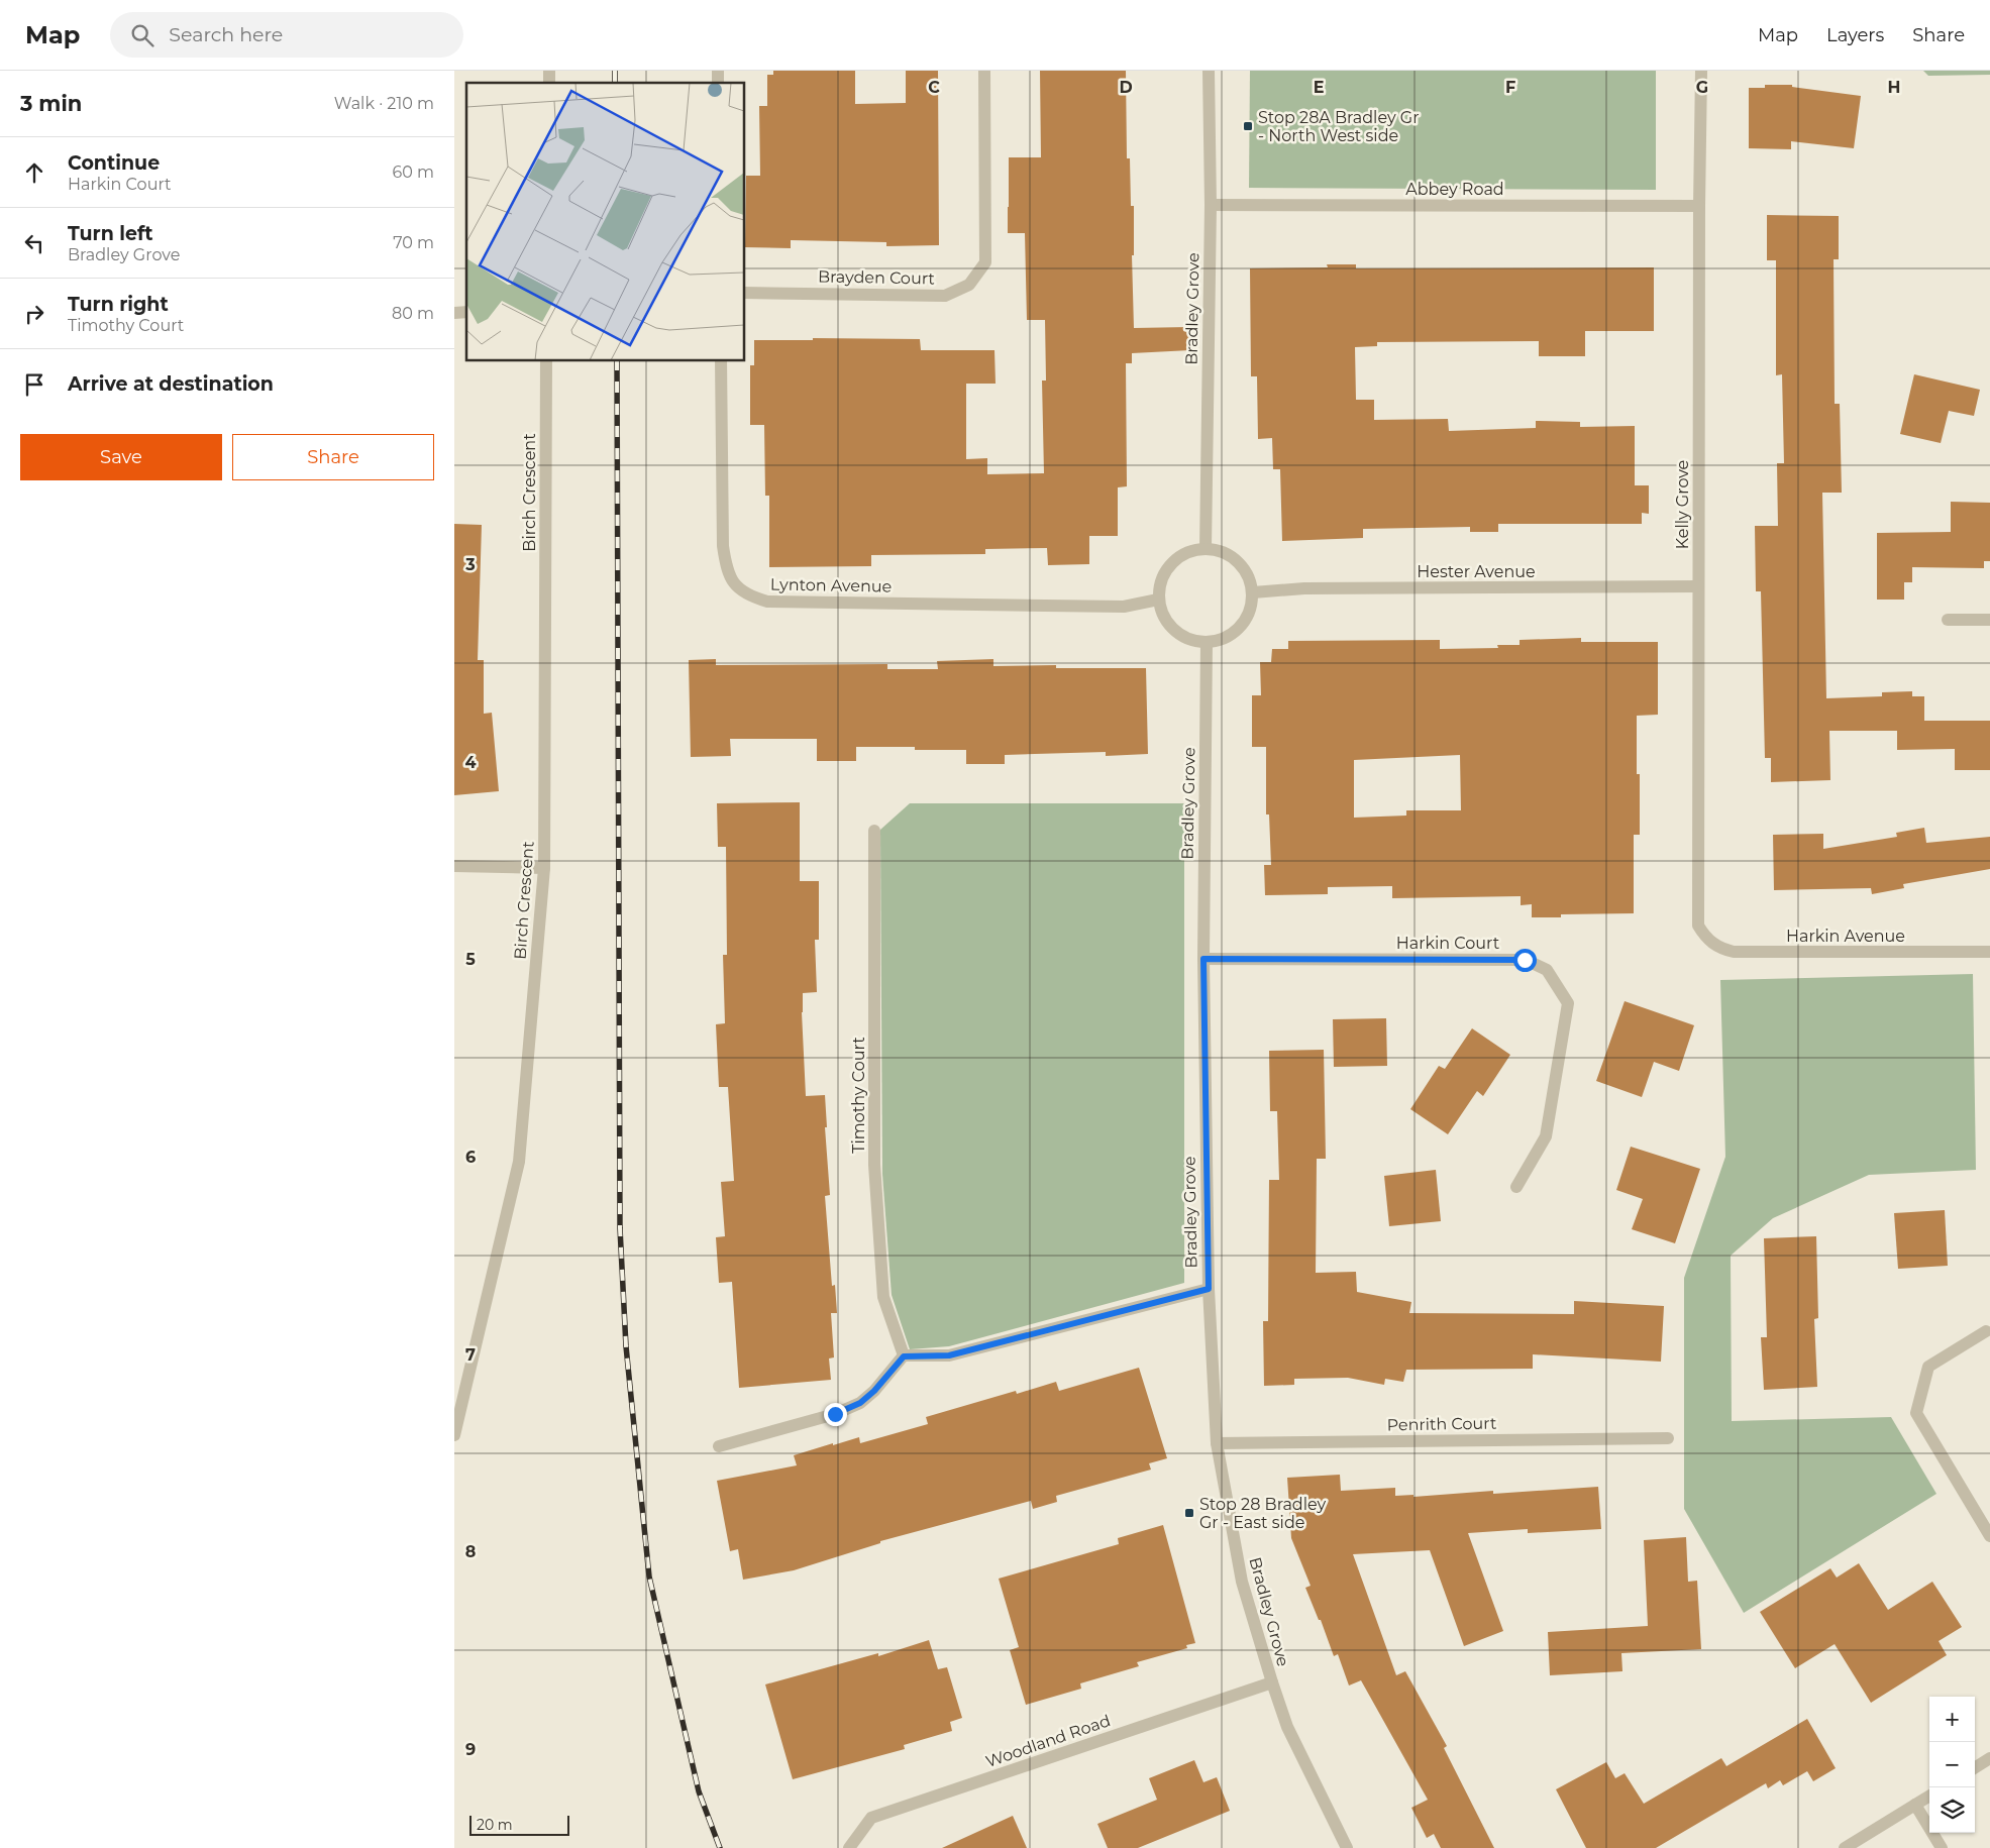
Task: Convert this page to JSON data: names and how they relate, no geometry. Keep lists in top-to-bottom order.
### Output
{
  "streets": {
    "street": [
      "Abbey Road",
      "Brayden Court",
      "Bradley Grove",
      "Birch Crescent",
      "Kelly Grove",
      "Hester Avenue",
      "Lynton Avenue",
      "Harkin Avenue",
      "Harkin Court",
      "Timothy Court",
      "Penrith Court",
      "Woodland Road"
    ]
  },
  "crossings": [
    ["Abbey Road", "Bradley Grove"],
    ["Abbey Road", "Kelly Grove"],
    ["Bradley Grove", "Hester Avenue"],
    ["Bradley Grove", "Lynton Avenue"],
    ["Bradley Grove", "Harkin Court"],
    ["Bradley Grove", "Penrith Court"],
    ["Bradley Grove", "Woodland Road"],
    ["Kelly Grove", "Hester Avenue"],
    ["Kelly Grove", "Harkin Avenue"],
    ["Hester Avenue", "Lynton Avenue"]
  ],
  "places": {
    "transit": ["Stop 28A Bradley Gr - North West side", "Stop 28 Bradley Gr - East side"]
  },
  "scale_bar": "20 m",
  "page": {
    "header": "Map",
    "search": "Search here",
    "nav": ["Map", "Layers", "Share"],
    "heading": ["3 min", "Walk · 210 m"],
    "list": [
      ["Continue", "Harkin Court", "60 m"],
      ["Turn left", "Bradley Grove", "70 m"],
      ["Turn right", "Timothy Court", "80 m"],
      "Arrive at destination"
    ],
    "buttons": ["Save", "Share"],
    "map_buttons": ["+", "−"],
    "scale": "20 m"
  },
  "grid": {
    "columns": [
      "C",
      "D",
      "E",
      "F",
      "G",
      "H"
    ],
    "rows": [
      "3",
      "4",
      "5",
      "6",
      "7",
      "8",
      "9"
    ]
  }
}
